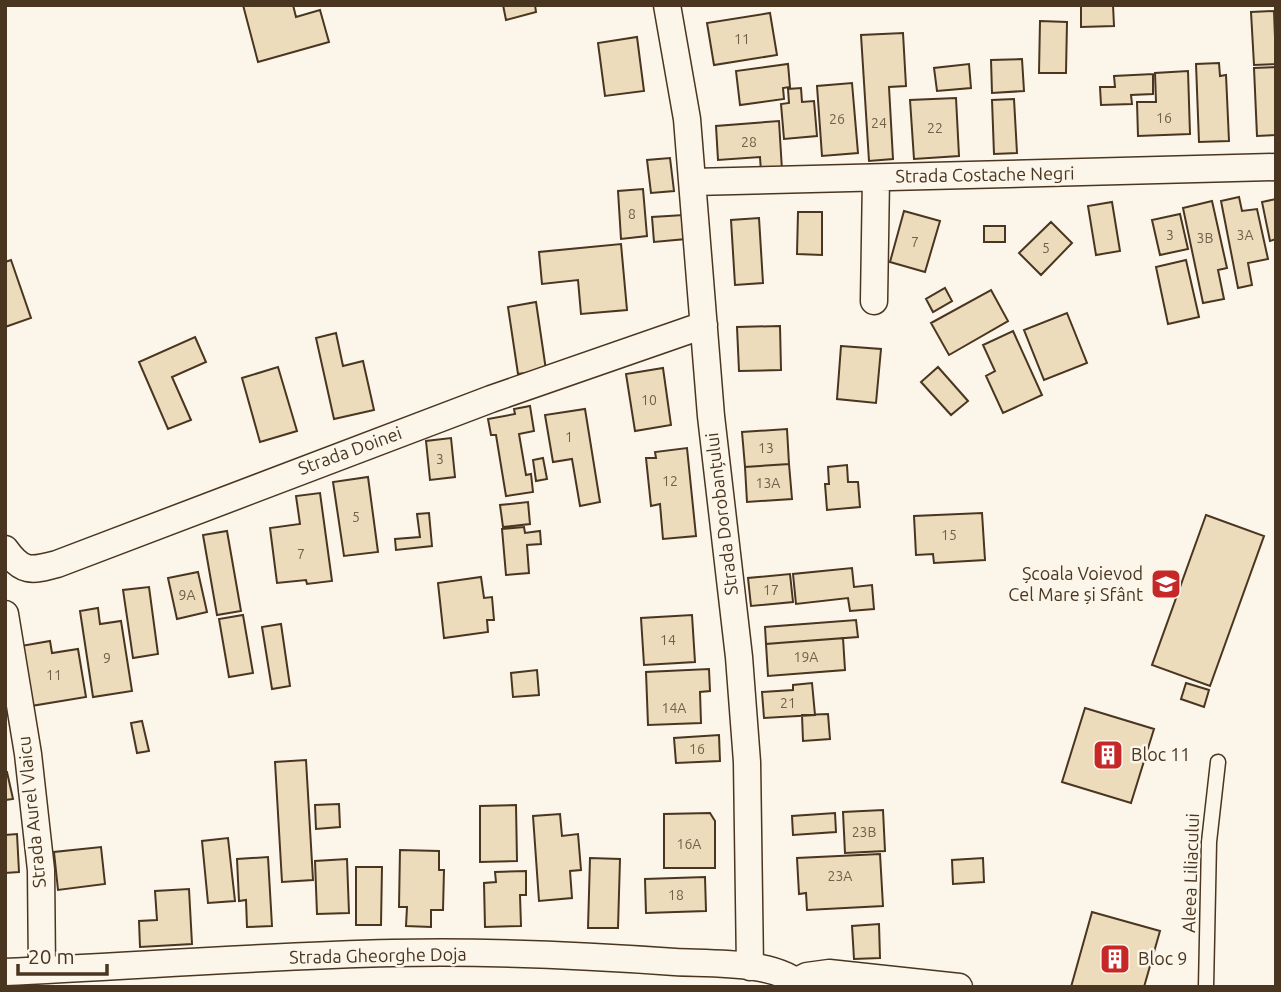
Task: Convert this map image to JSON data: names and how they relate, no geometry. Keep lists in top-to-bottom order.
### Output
{
  "streets": {
    "street": [
      "Strada Costache Negri",
      "Strada Doinei",
      "Strada Dorobanțului",
      "Strada Aurel Vlaicu",
      "Strada Gheorghe Doja"
    ],
    "lane": ["Aleea Liliacului"]
  },
  "crossings": [
    ["Strada Costache Negri", "Strada Dorobanțului"],
    ["Strada Doinei", "Strada Dorobanțului"],
    ["Strada Dorobanțului", "Strada Gheorghe Doja"],
    ["Strada Aurel Vlaicu", "Strada Gheorghe Doja"]
  ],
  "places": {
    "school or university": ["Școala Voievod Cel Mare și Sfânt"],
    "building": ["Bloc 11", "Bloc 9"]
  },
  "house_numbers": [
    "11",
    "16",
    "26",
    "24",
    "22",
    "28",
    "8",
    "3",
    "3A",
    "3B",
    "7",
    "5",
    "10",
    "1",
    "13",
    "3",
    "12",
    "13A",
    "5",
    "15",
    "7",
    "17",
    "9A",
    "14",
    "19A",
    "9",
    "11",
    "21",
    "14A",
    "16",
    "23B",
    "16A",
    "23A",
    "18"
  ],
  "scale_bar": "20 m"
}
